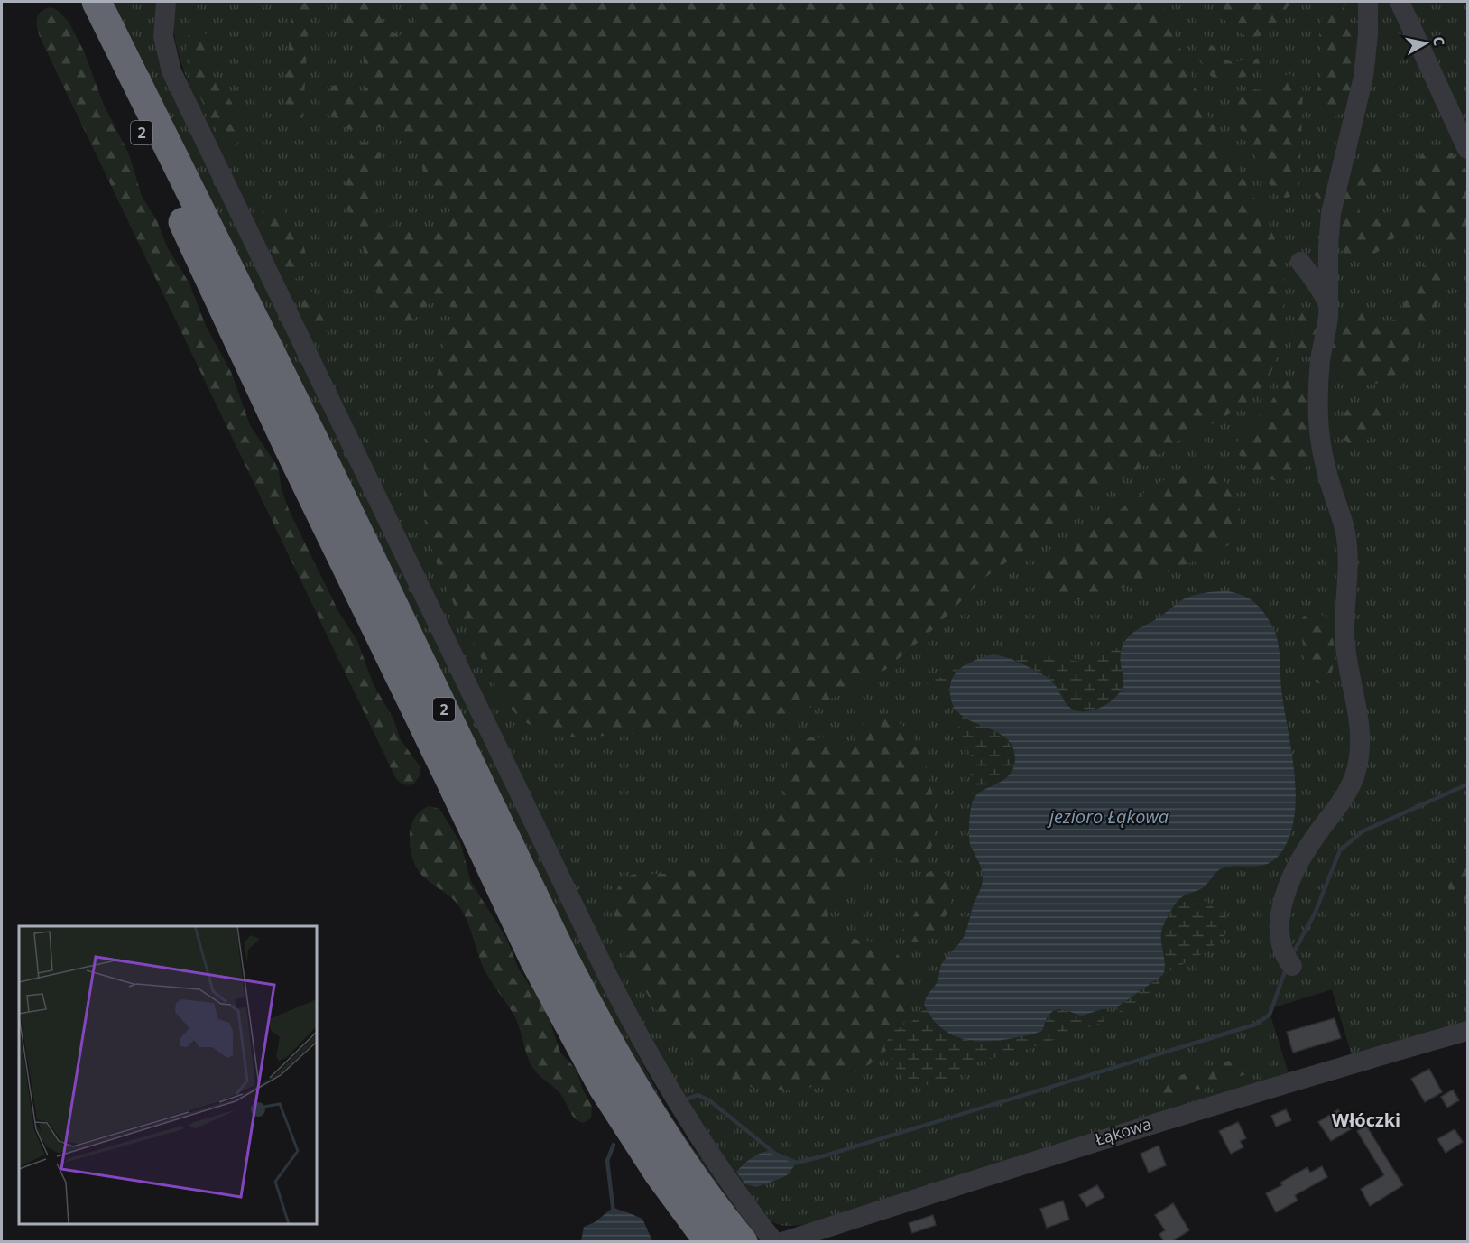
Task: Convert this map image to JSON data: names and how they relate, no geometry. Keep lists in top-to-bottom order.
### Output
{
  "streets": {
    "highway": ["2"],
    "street": ["Łąkowa"]
  },
  "districts": ["Włóczki"],
  "water": ["jezioro Łąkowa"],
  "north": "right"
}
